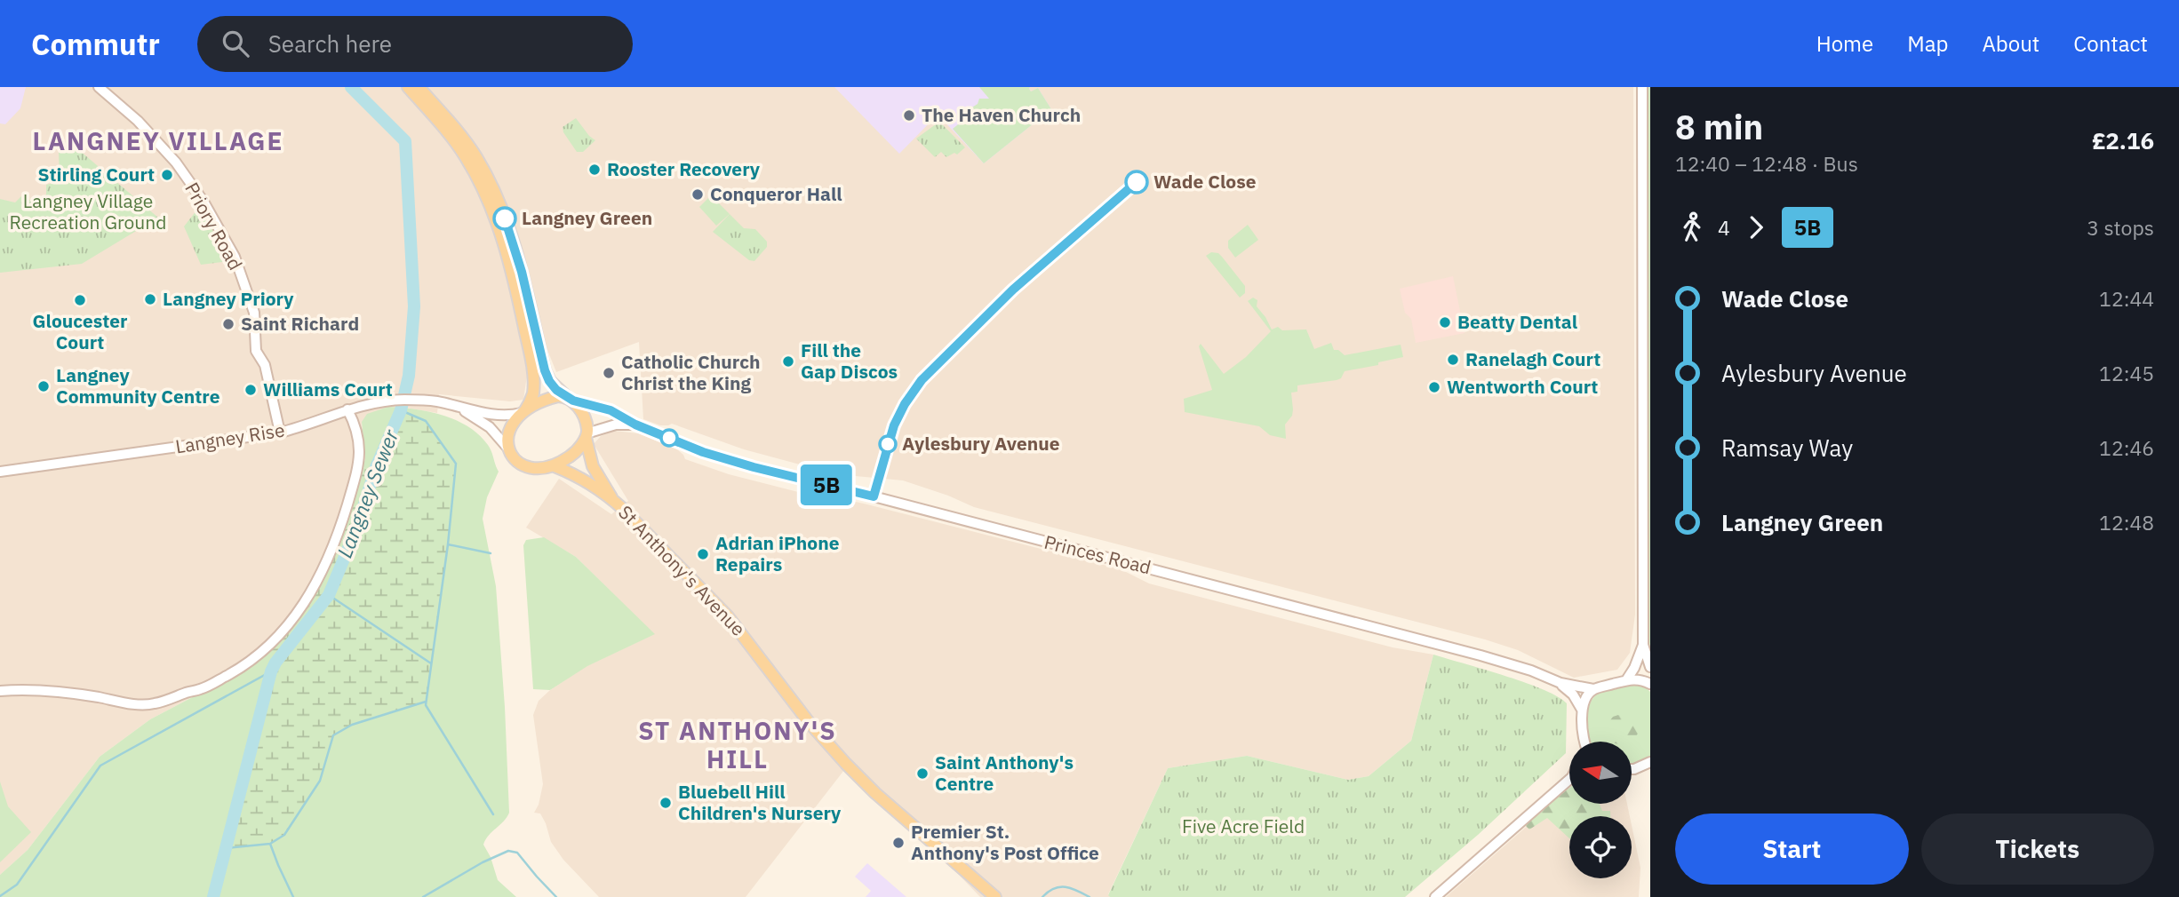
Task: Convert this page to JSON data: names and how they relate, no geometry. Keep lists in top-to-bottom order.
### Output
{
  "streets": {
    "main road": ["St Anthony's Avenue"],
    "street": ["Priory Road", "Langney Rise", "Princes Road"]
  },
  "crossings": [
    ["Priory Road", "Langney Rise"],
    ["Langney Rise", "Princes Road"],
    ["Langney Rise", "St Anthony's Avenue"],
    ["Princes Road", "St Anthony's Avenue"]
  ],
  "districts": ["LANGNEY VILLAGE", "ST ANTHONY'S HILL"],
  "water": ["Langney Sewer"],
  "parks": ["Langney Village Recreation Ground", "Five Acre Field"],
  "places": [
    "The Haven Church",
    "Rooster Recovery",
    "Stirling Court",
    "Wade Close",
    "Conqueror Hall",
    "Langney Green",
    "Langney Priory",
    "Gloucester Court",
    "Beatty Dental",
    "Saint Richard",
    "Ranelagh Court",
    "Fill the Gap Discos",
    "Catholic Church Christ the King",
    "Langney Community Centre",
    "Wentworth Court",
    "Williams Court",
    "Aylesbury Avenue",
    "Adrian iPhone Repairs",
    "Saint Anthony's Centre",
    "Bluebell Hill Children's Nursery",
    "Premier St. Anthony's Post Office"
  ],
  "lines": ["bus line 5B"],
  "north": "left",
  "page": {
    "header": "Commutr",
    "search": "Search here",
    "nav": [
      "Home",
      "Map",
      "About",
      "Contact"
    ],
    "on_map": "5B",
    "heading": ["8 min", "12:40 – 12:48 · Bus", "£2.16"],
    "legs": ["4", "5B", "3 stops"],
    "list": [
      {
        "name": "Wade Close",
        "value": "12:44"
      },
      {
        "name": "Aylesbury Avenue",
        "value": "12:45"
      },
      {
        "name": "Ramsay Way",
        "value": "12:46"
      },
      {
        "name": "Langney Green",
        "value": "12:48"
      }
    ],
    "buttons": ["Start", "Tickets"]
  }
}
